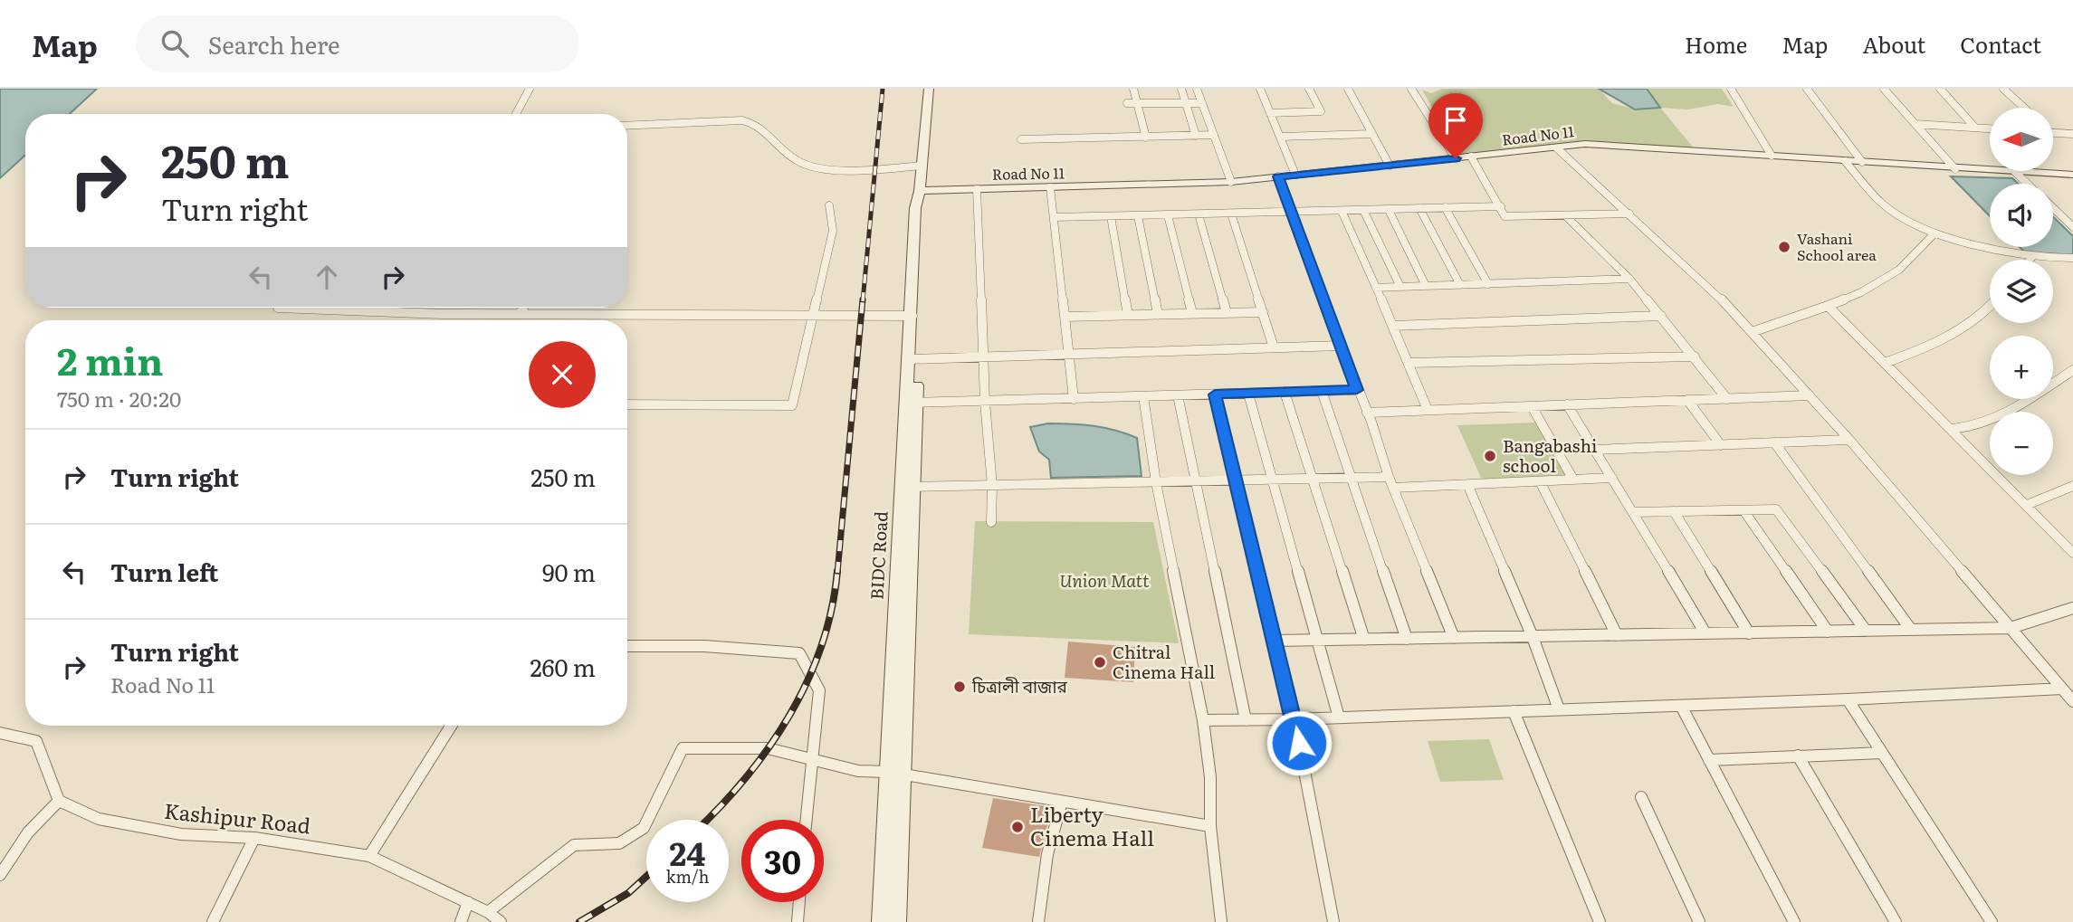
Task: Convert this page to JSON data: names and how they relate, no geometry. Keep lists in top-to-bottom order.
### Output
{
  "streets": {
    "main road": ["Road No 11", "BIDC Road"],
    "street": ["Kashipur Road"]
  },
  "crossings": [
    ["Road No 11", "BIDC Road"]
  ],
  "parks": ["Union Matt"],
  "places": [
    "Vashani School area",
    "Bangabashi school",
    "Chitral Cinema Hall",
    "চিত্রালী বাজার",
    "Liberty Cinema Hall"
  ],
  "north": "left",
  "page": {
    "header": "Map",
    "search": "Search here",
    "nav": [
      "Home",
      "Map",
      "About",
      "Contact"
    ],
    "map_buttons": ["+", "−"],
    "turn": ["250 m", "Turn right"],
    "heading": ["2 min", "750 m · 20:20"],
    "list": [
      {
        "name": "Turn right",
        "value": "250 m"
      },
      {
        "name": "Turn left",
        "value": "90 m"
      },
      {
        "name": "Turn right",
        "note": "Road No 11",
        "value": "260 m"
      }
    ],
    "speed": "24 km/h",
    "limit": "30"
  }
}
